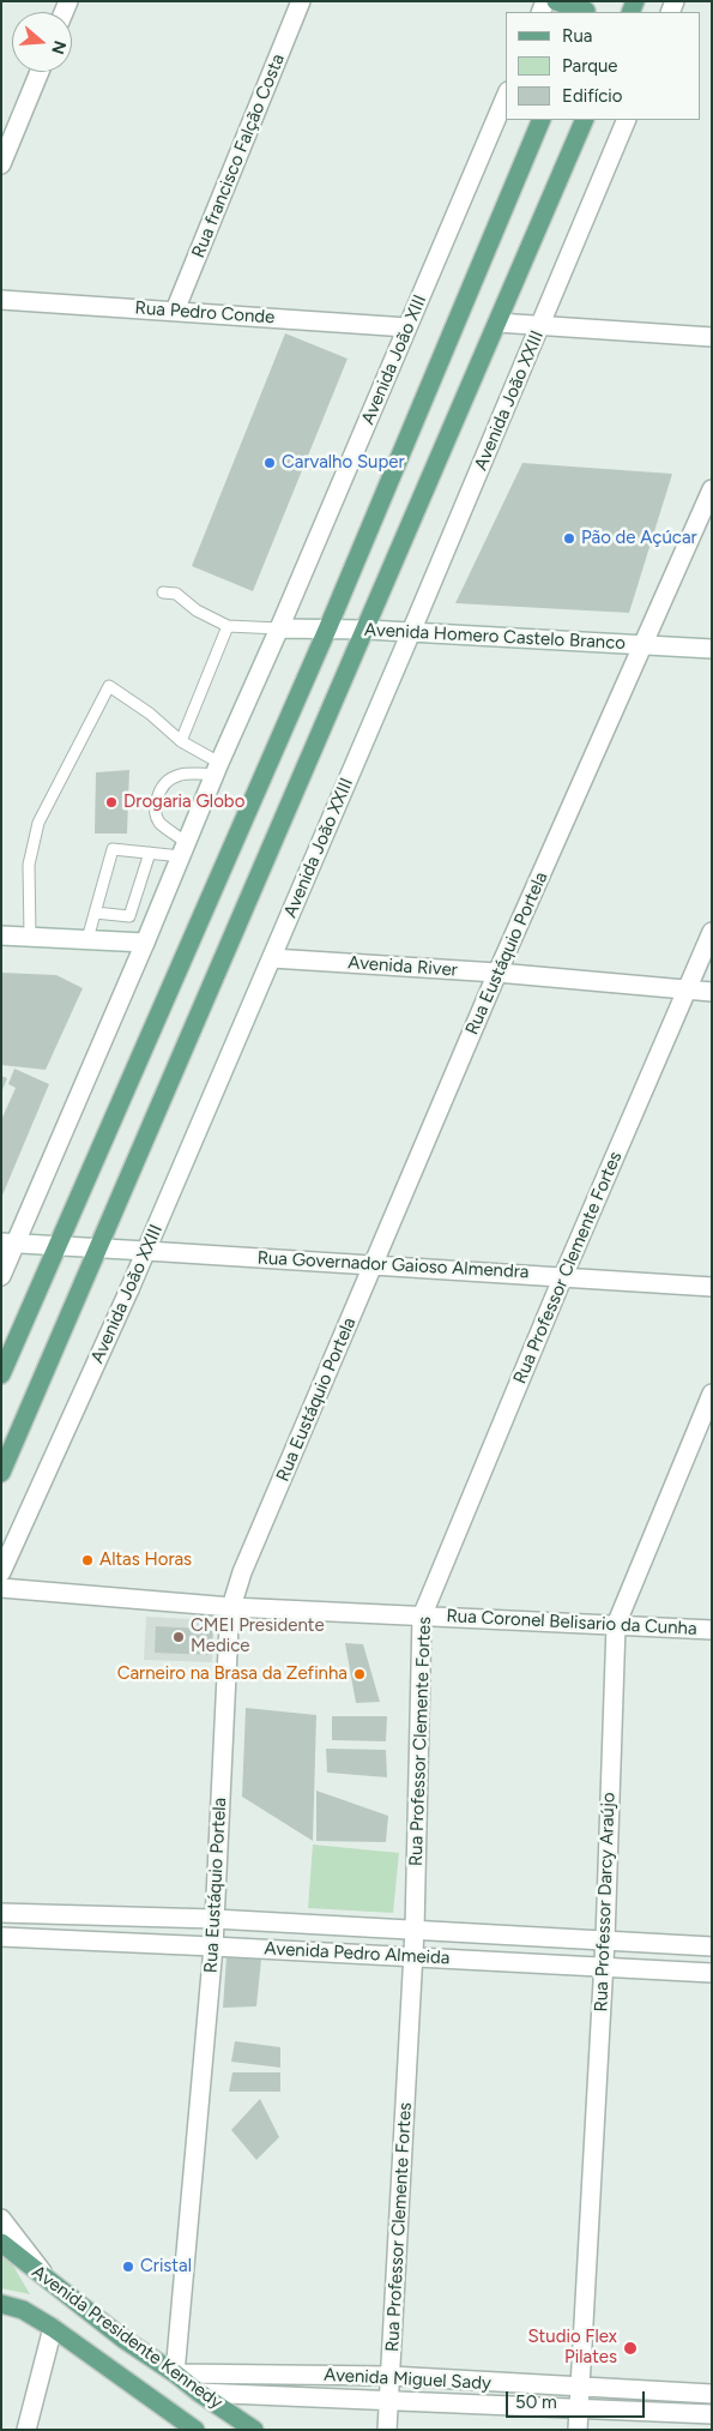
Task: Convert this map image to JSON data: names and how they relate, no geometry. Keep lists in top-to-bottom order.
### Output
{
  "streets": {
    "main road": ["Avenida Presidente Kennedy"],
    "street": [
      "Rua francisco Falção Costa",
      "Rua Pedro Conde",
      "Avenida João XIII",
      "Avenida João XXIII",
      "Avenida Homero Castelo Branco",
      "Rua Eustáquio Portela",
      "Avenida River",
      "Rua Governador Gaioso Almendra",
      "Rua Professor Clemente Fortes",
      "Rua Coronel Belisario da Cunha",
      "Rua Professor Darcy Araújo",
      "Avenida Pedro Almeida",
      "Avenida Miguel Sady"
    ]
  },
  "crossings": [
    ["Rua francisco Falção Costa", "Rua Pedro Conde"],
    ["Rua Pedro Conde", "Avenida João XIII"],
    ["Avenida João XIII", "Avenida Homero Castelo Branco"],
    ["Avenida João XXIII", "Avenida Homero Castelo Branco"],
    ["Avenida João XXIII", "Avenida River"],
    ["Avenida João XXIII", "Rua Governador Gaioso Almendra"],
    ["Avenida Homero Castelo Branco", "Rua Eustáquio Portela"],
    ["Rua Eustáquio Portela", "Avenida River"],
    ["Rua Eustáquio Portela", "Rua Governador Gaioso Almendra"],
    ["Rua Eustáquio Portela", "Rua Coronel Belisario da Cunha"],
    ["Rua Eustáquio Portela", "Avenida Pedro Almeida"],
    ["Rua Eustáquio Portela", "Avenida Presidente Kennedy"],
    ["Rua Eustáquio Portela", "Avenida Miguel Sady"],
    ["Avenida River", "Rua Professor Clemente Fortes"],
    ["Rua Governador Gaioso Almendra", "Rua Professor Clemente Fortes"],
    ["Rua Professor Clemente Fortes", "Rua Coronel Belisario da Cunha"],
    ["Rua Professor Clemente Fortes", "Avenida Pedro Almeida"],
    ["Rua Professor Clemente Fortes", "Avenida Miguel Sady"],
    ["Rua Coronel Belisario da Cunha", "Rua Professor Darcy Araújo"],
    ["Rua Professor Darcy Araújo", "Avenida Pedro Almeida"],
    ["Rua Professor Darcy Araújo", "Avenida Miguel Sady"],
    ["Avenida Presidente Kennedy", "Avenida Miguel Sady"]
  ],
  "places": [
    "Carvalho Super",
    "Pão de Açúcar",
    "Drogaria Globo",
    "Altas Horas",
    "CMEI Presidente Medice",
    "Carneiro na Brasa da Zefinha",
    "Cristal",
    "Studio Flex Pilates"
  ],
  "legend": ["Rua", "Parque", "Edifício"],
  "scale_bar": "50 m",
  "north": "right"
}
